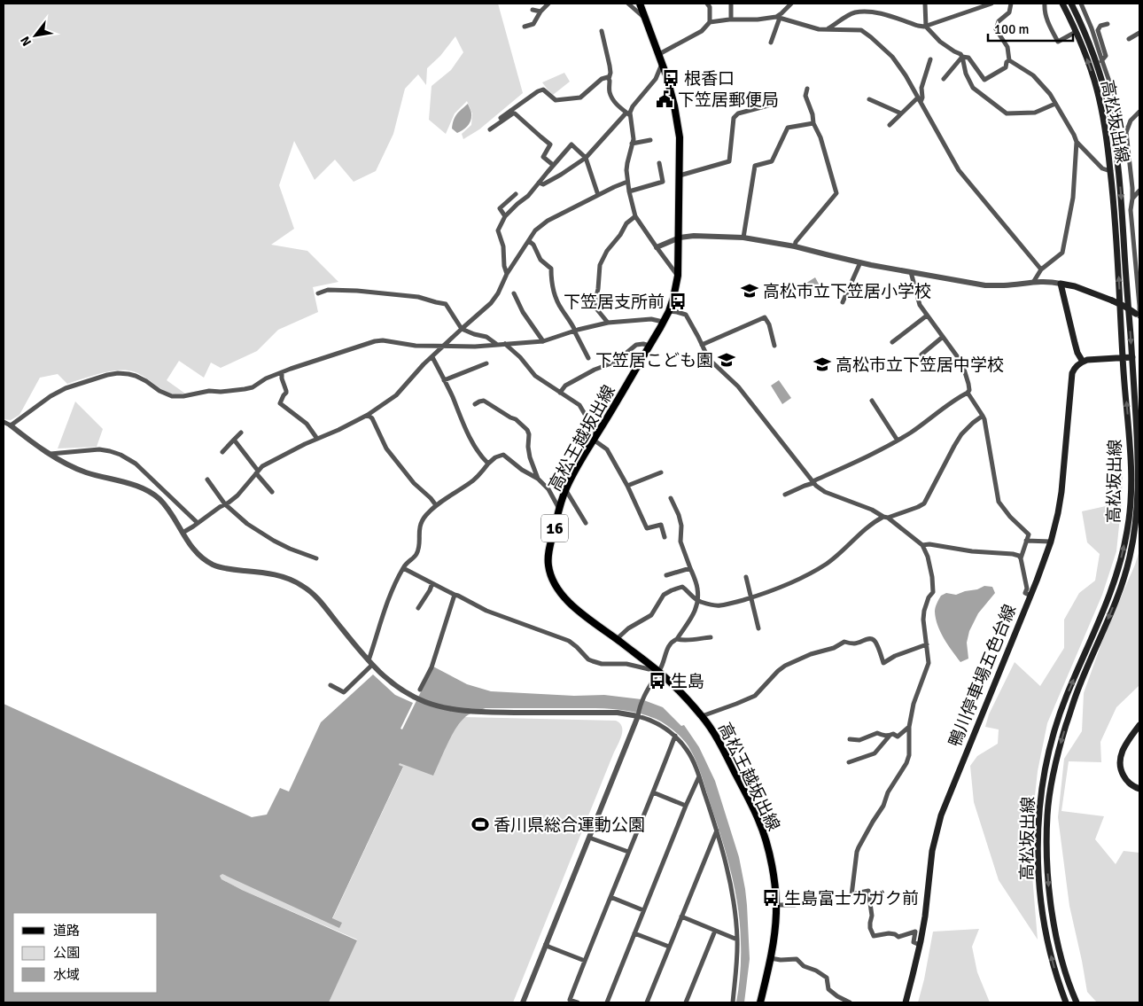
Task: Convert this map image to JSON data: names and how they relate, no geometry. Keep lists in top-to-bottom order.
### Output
{
  "streets": {
    "main road": [
      "高松坂出線",
      "高松王越坂出線",
      "16",
      "鴨川停車場五色台線"
    ]
  },
  "places": {
    "bus stop": [
      "根香口",
      "下笠居支所前",
      "生島",
      "生島富士カガク前"
    ],
    "public building": ["下笠居郵便局"],
    "school or university": ["高松市立下笠居小学校", "下笠居こども園", "高松市立下笠居中学校"],
    "sports": ["香川県総合運動公園"]
  },
  "legend": ["道路", "公園", "水域"],
  "scale_bar": "100 m",
  "north": "bottom left"
}
